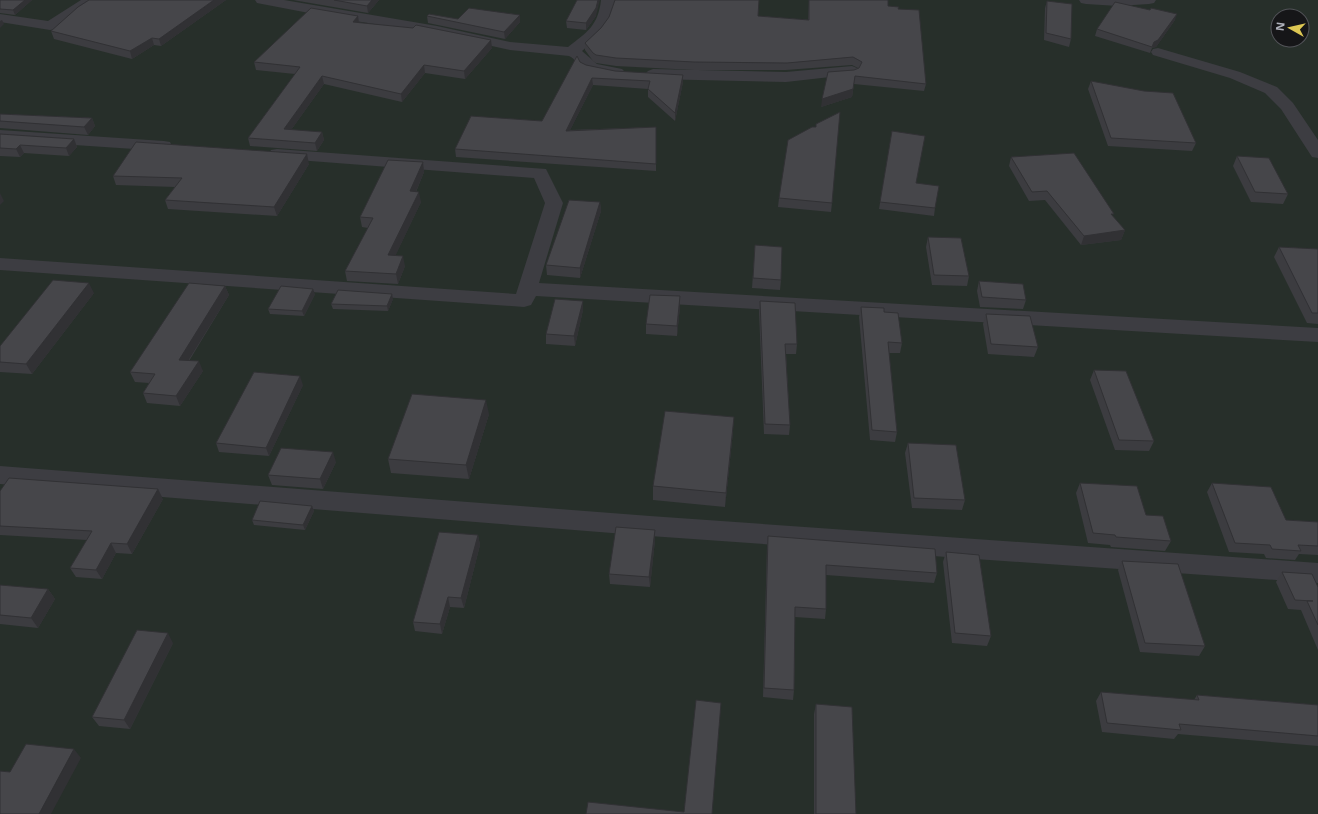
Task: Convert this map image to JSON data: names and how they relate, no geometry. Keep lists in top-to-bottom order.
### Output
{
  "north": "left"
}
